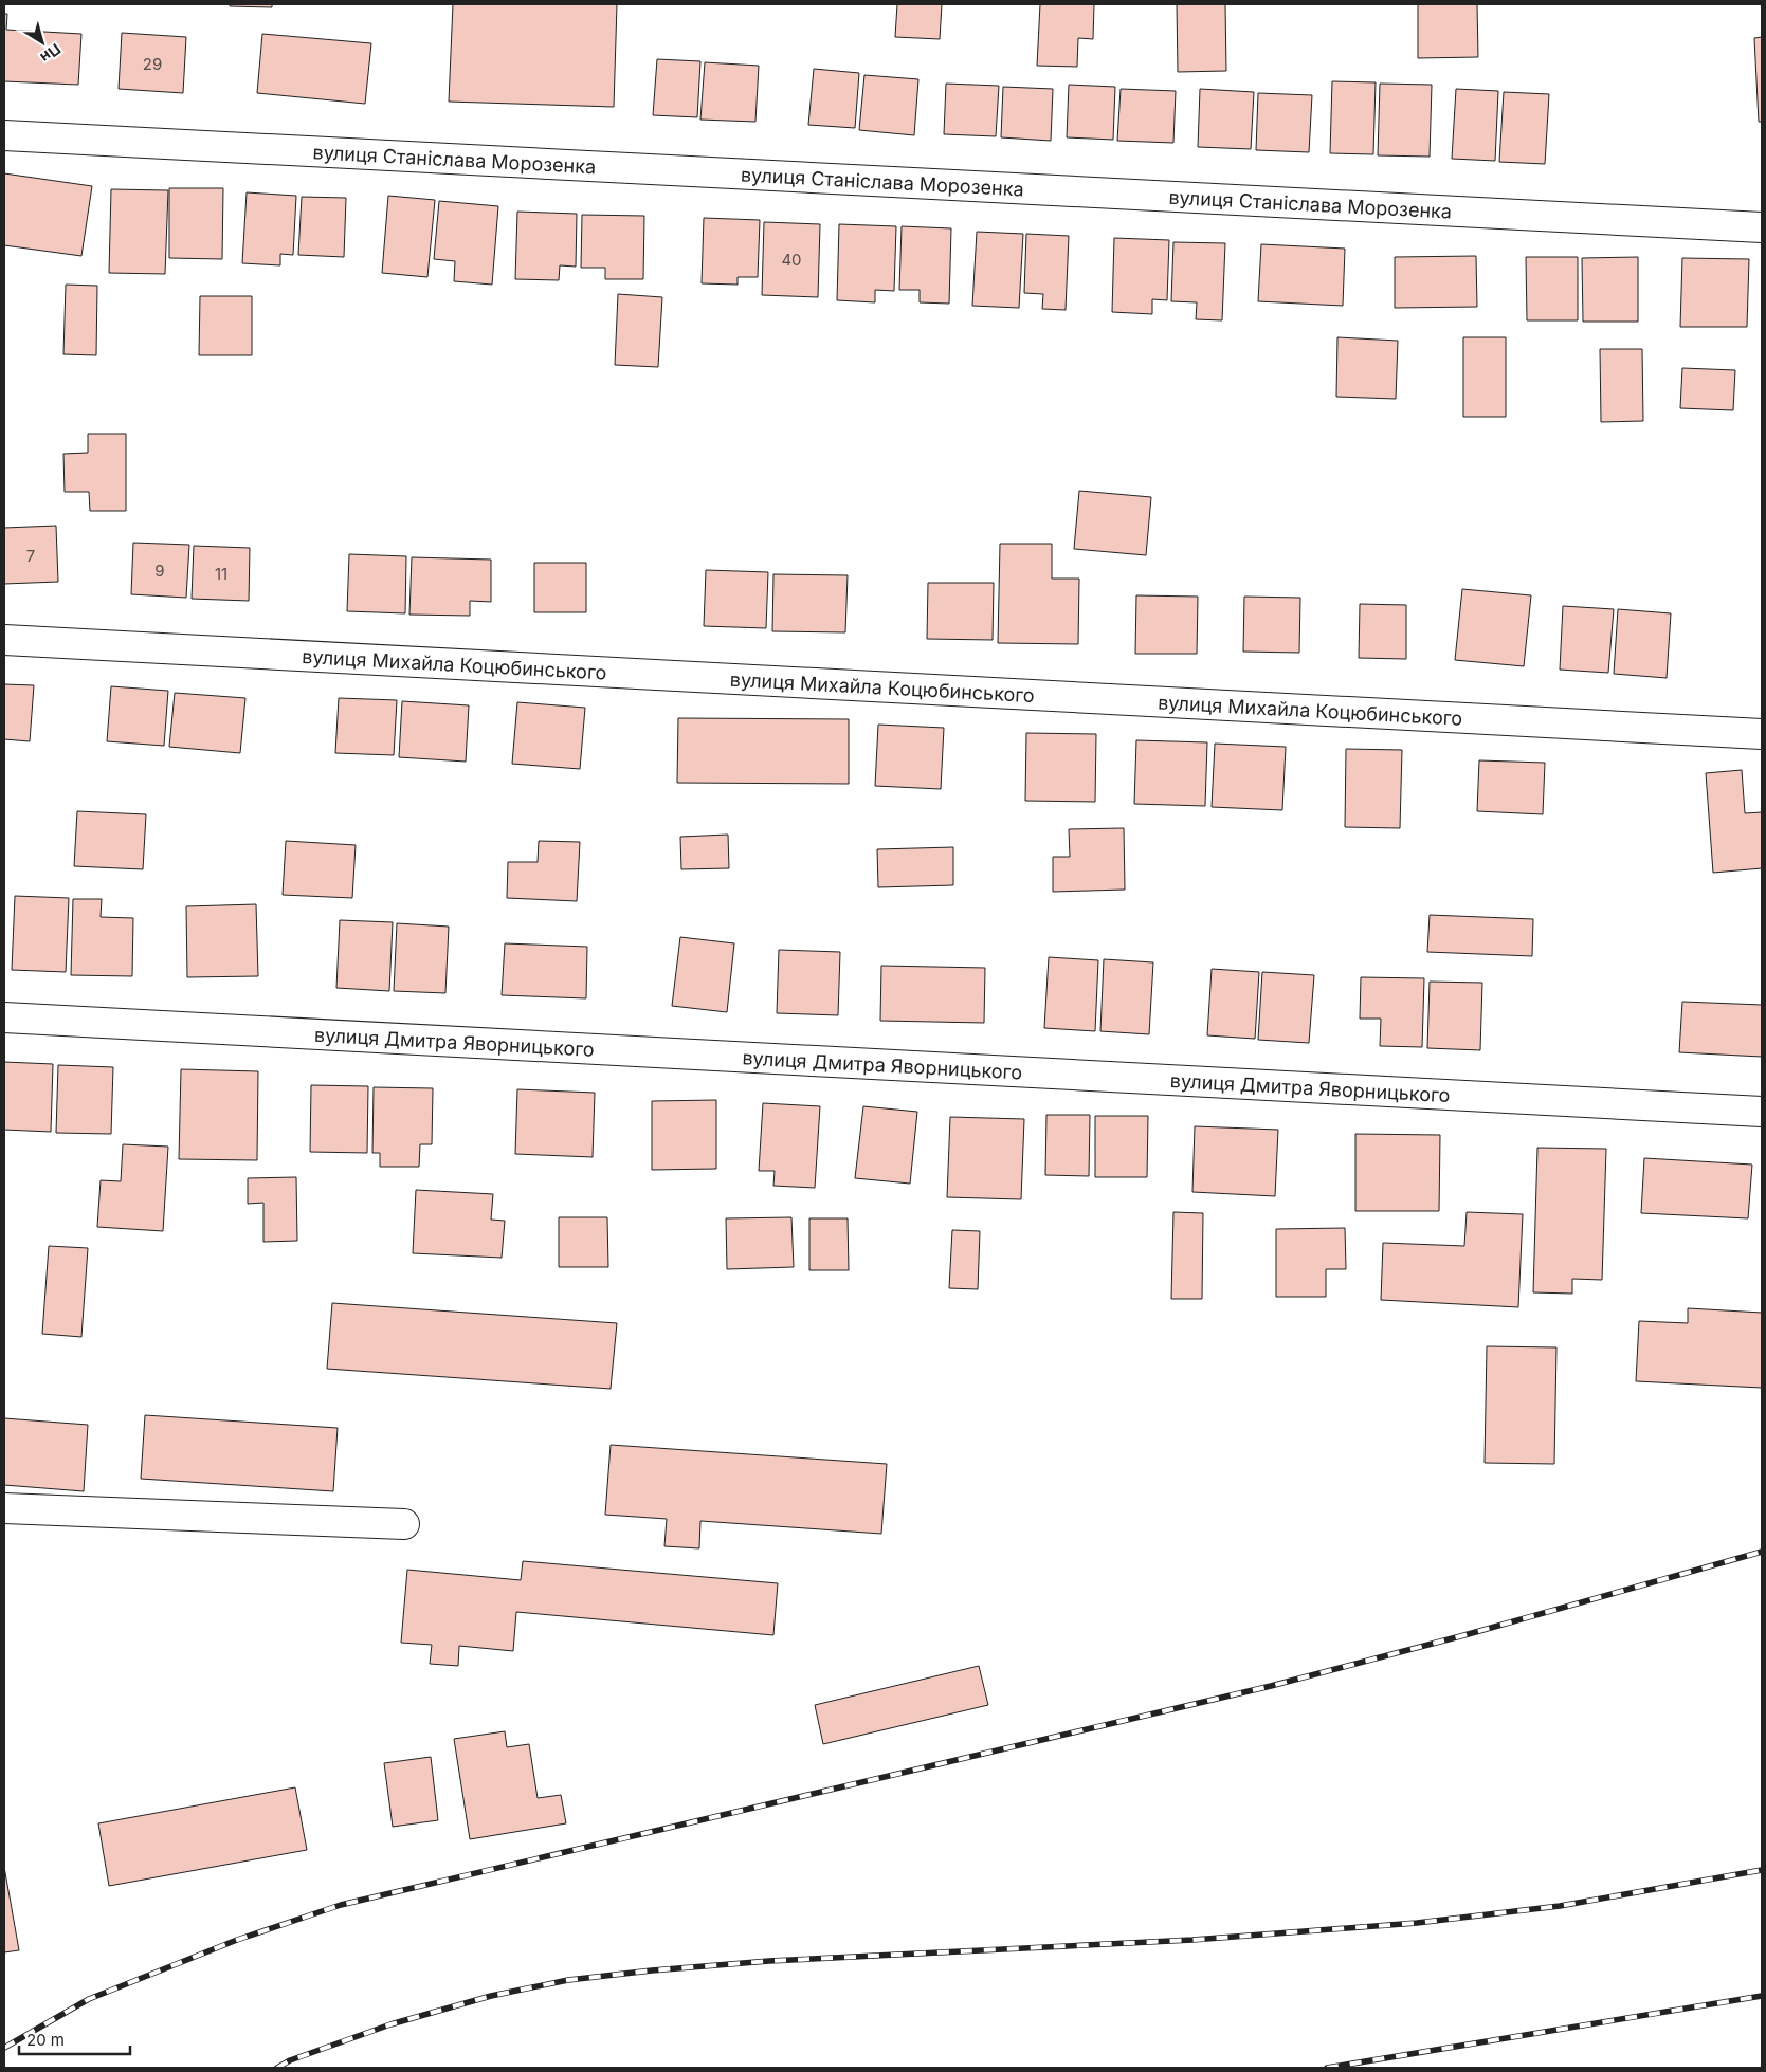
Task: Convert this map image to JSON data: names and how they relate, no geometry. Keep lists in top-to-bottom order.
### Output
{
  "streets": {
    "street": ["вулиця Станіслава Морозенка", "вулиця Михайла Коцюбинського", "вулиця Дмитра Яворницького"]
  },
  "house_numbers": [
    "29",
    "40",
    "7",
    "9",
    "11"
  ],
  "scale_bar": "20 m",
  "north": "bottom right"
}
